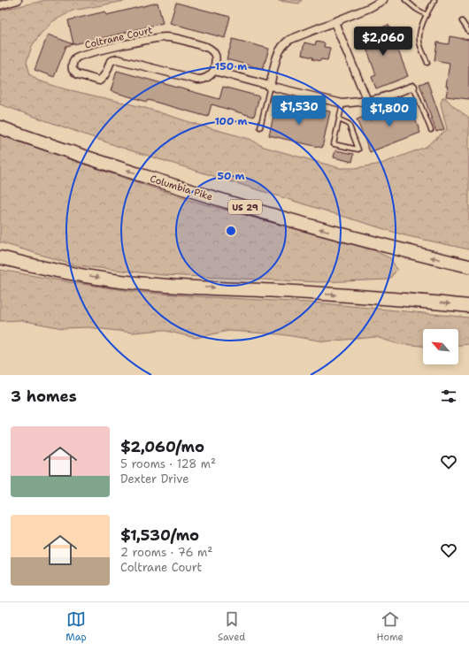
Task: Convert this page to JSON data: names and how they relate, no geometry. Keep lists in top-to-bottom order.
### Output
{
  "streets": {
    "highway": ["Columbia Pike", "US 29"],
    "street": ["Coltrane Court"]
  },
  "north": "top left",
  "page": {
    "price": ["$2,060", "$1,530", "$1,800"],
    "heading": "3 homes",
    "list": [
      {
        "name": "$2,060/mo",
        "note": "5 rooms · 128 m² · Dexter Drive"
      },
      {
        "name": "$1,530/mo",
        "note": "2 rooms · 76 m² · Coltrane Court"
      }
    ],
    "tabs": ["Map", "Saved", "Home"]
  },
  "rings": ["150 m", "100 m", "50 m"]
}
